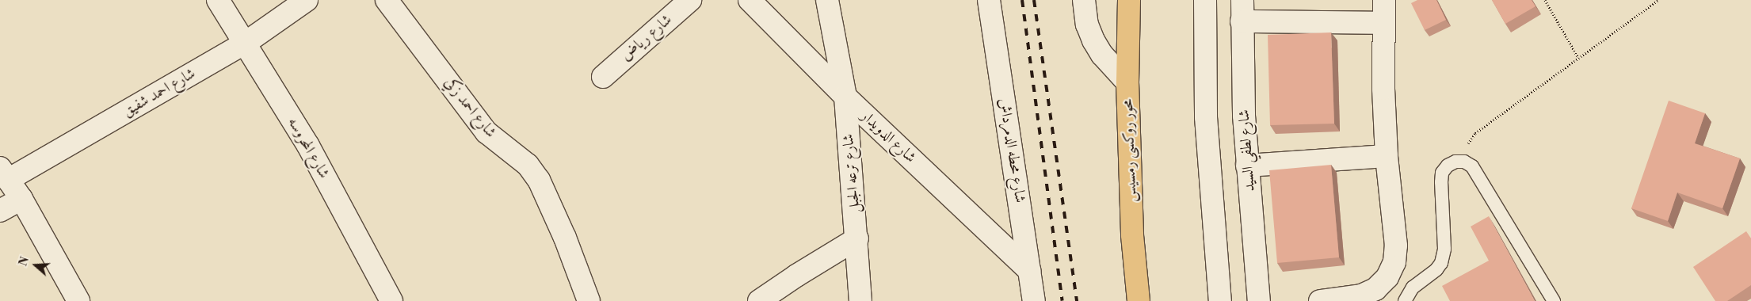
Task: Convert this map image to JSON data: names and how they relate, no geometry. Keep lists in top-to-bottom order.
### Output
{
  "streets": {
    "main road": ["محور روكسى رمسيس"],
    "street": [
      "شارع رياض",
      "شارع احمد شفيق",
      "شارع احمد زكي",
      "شارع الدويدار",
      "شارع المحروسه",
      "شارع محطه الدمرداش",
      "شارع لطفي السيد",
      "شارع ترعه الجبل"
    ]
  },
  "crossings": [
    ["شارع احمد شفيق", "شارع المحروسه"],
    ["شارع الدويدار", "شارع محطه الدمرداش"],
    ["شارع الدويدار", "شارع ترعه الجبل"]
  ],
  "north": "left"
}
